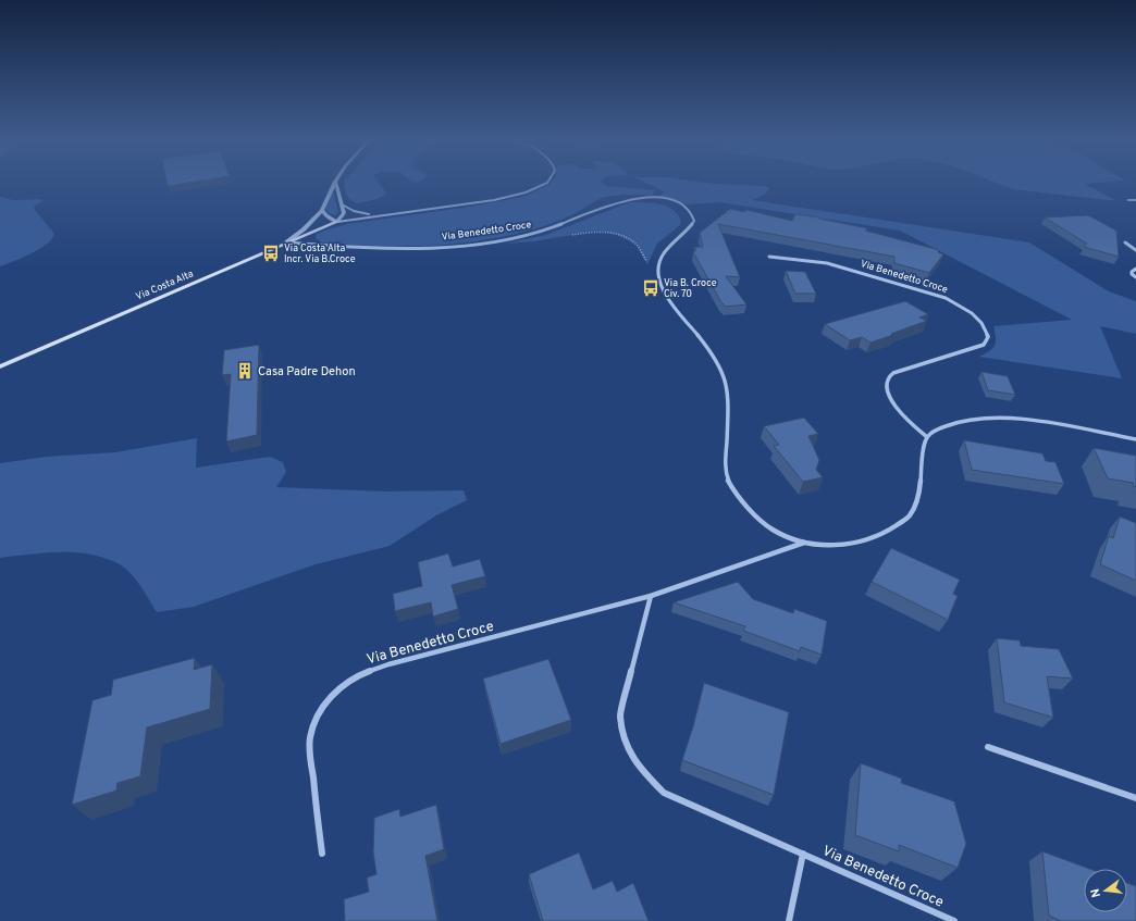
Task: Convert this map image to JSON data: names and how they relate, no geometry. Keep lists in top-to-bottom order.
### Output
{
  "streets": {
    "main road": ["Via Costa Alta"],
    "street": ["Via Benedetto Croce"]
  },
  "crossings": [
    ["Via Benedetto Croce", "Via Costa Alta"]
  ],
  "places": {
    "bus stop": ["Via Costa Alta Incr. Via B.Croce", "Via B. Croce Civ. 70"],
    "building": ["Casa Padre Dehon"]
  },
  "north": "left"
}
